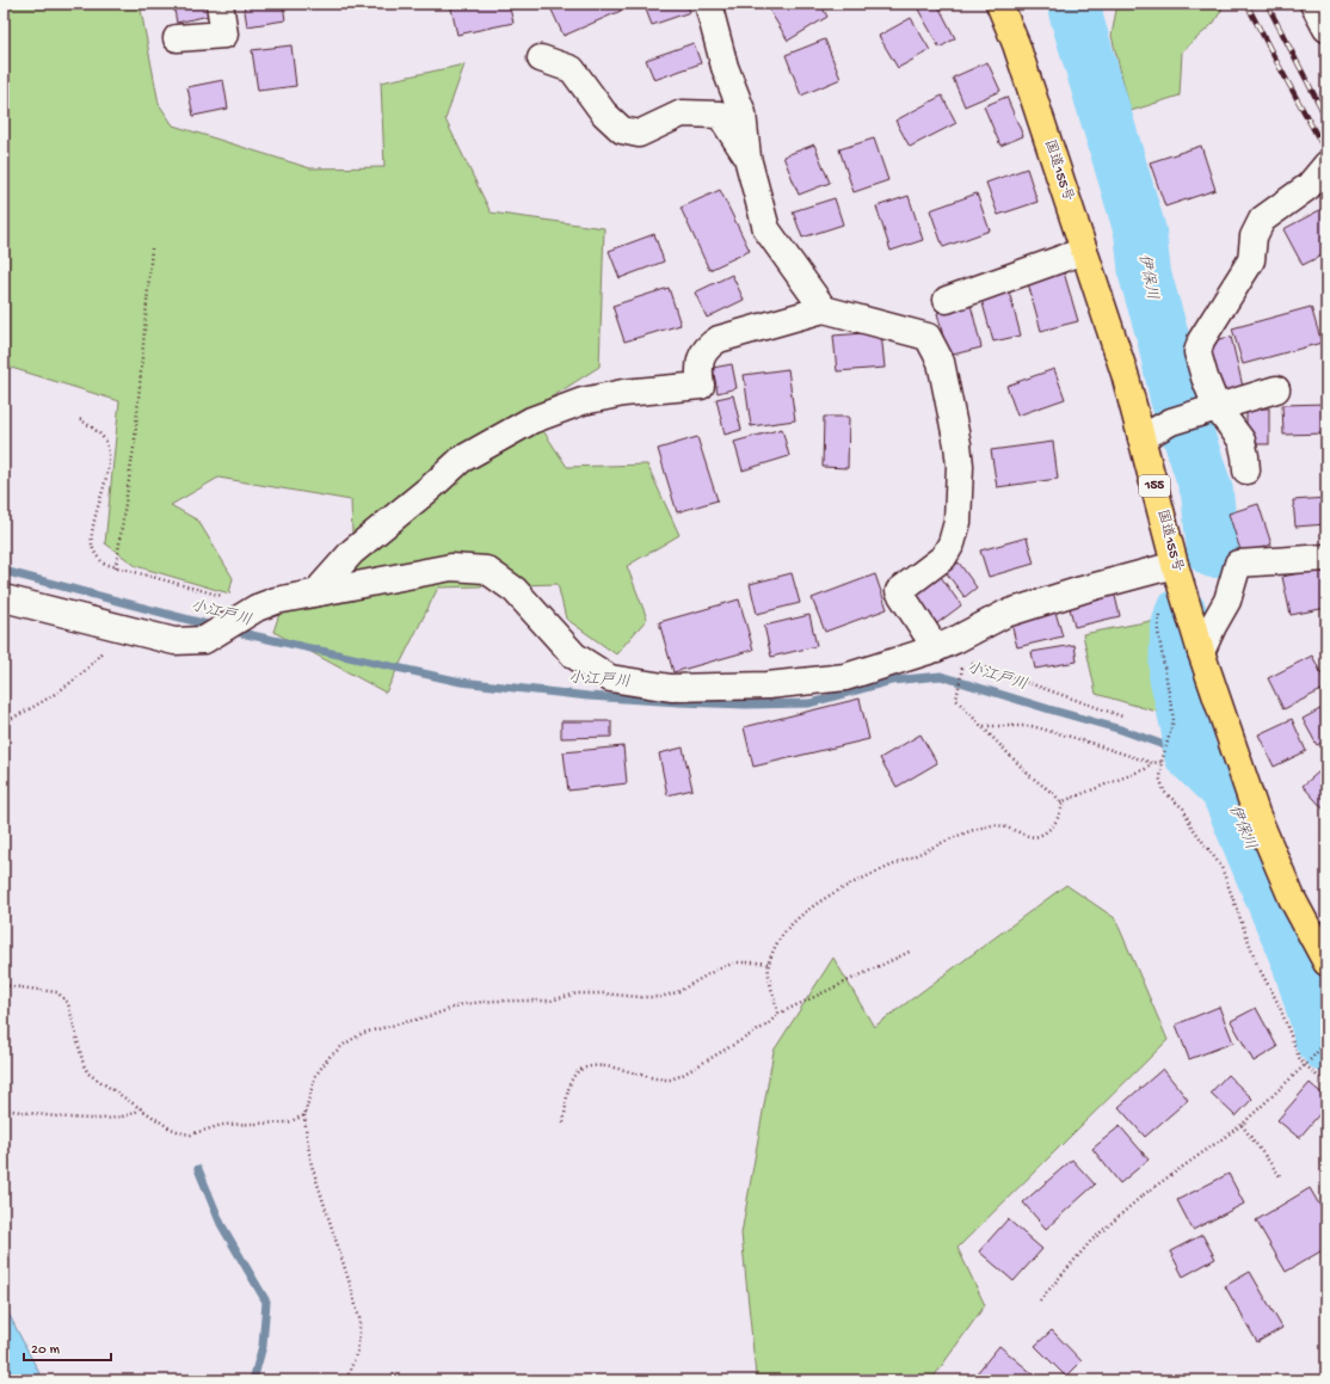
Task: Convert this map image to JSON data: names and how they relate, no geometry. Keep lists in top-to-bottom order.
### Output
{
  "streets": {
    "highway": ["国道155号", "155"]
  },
  "water": ["伊保川", "小江戸川"],
  "scale_bar": "20 m"
}
